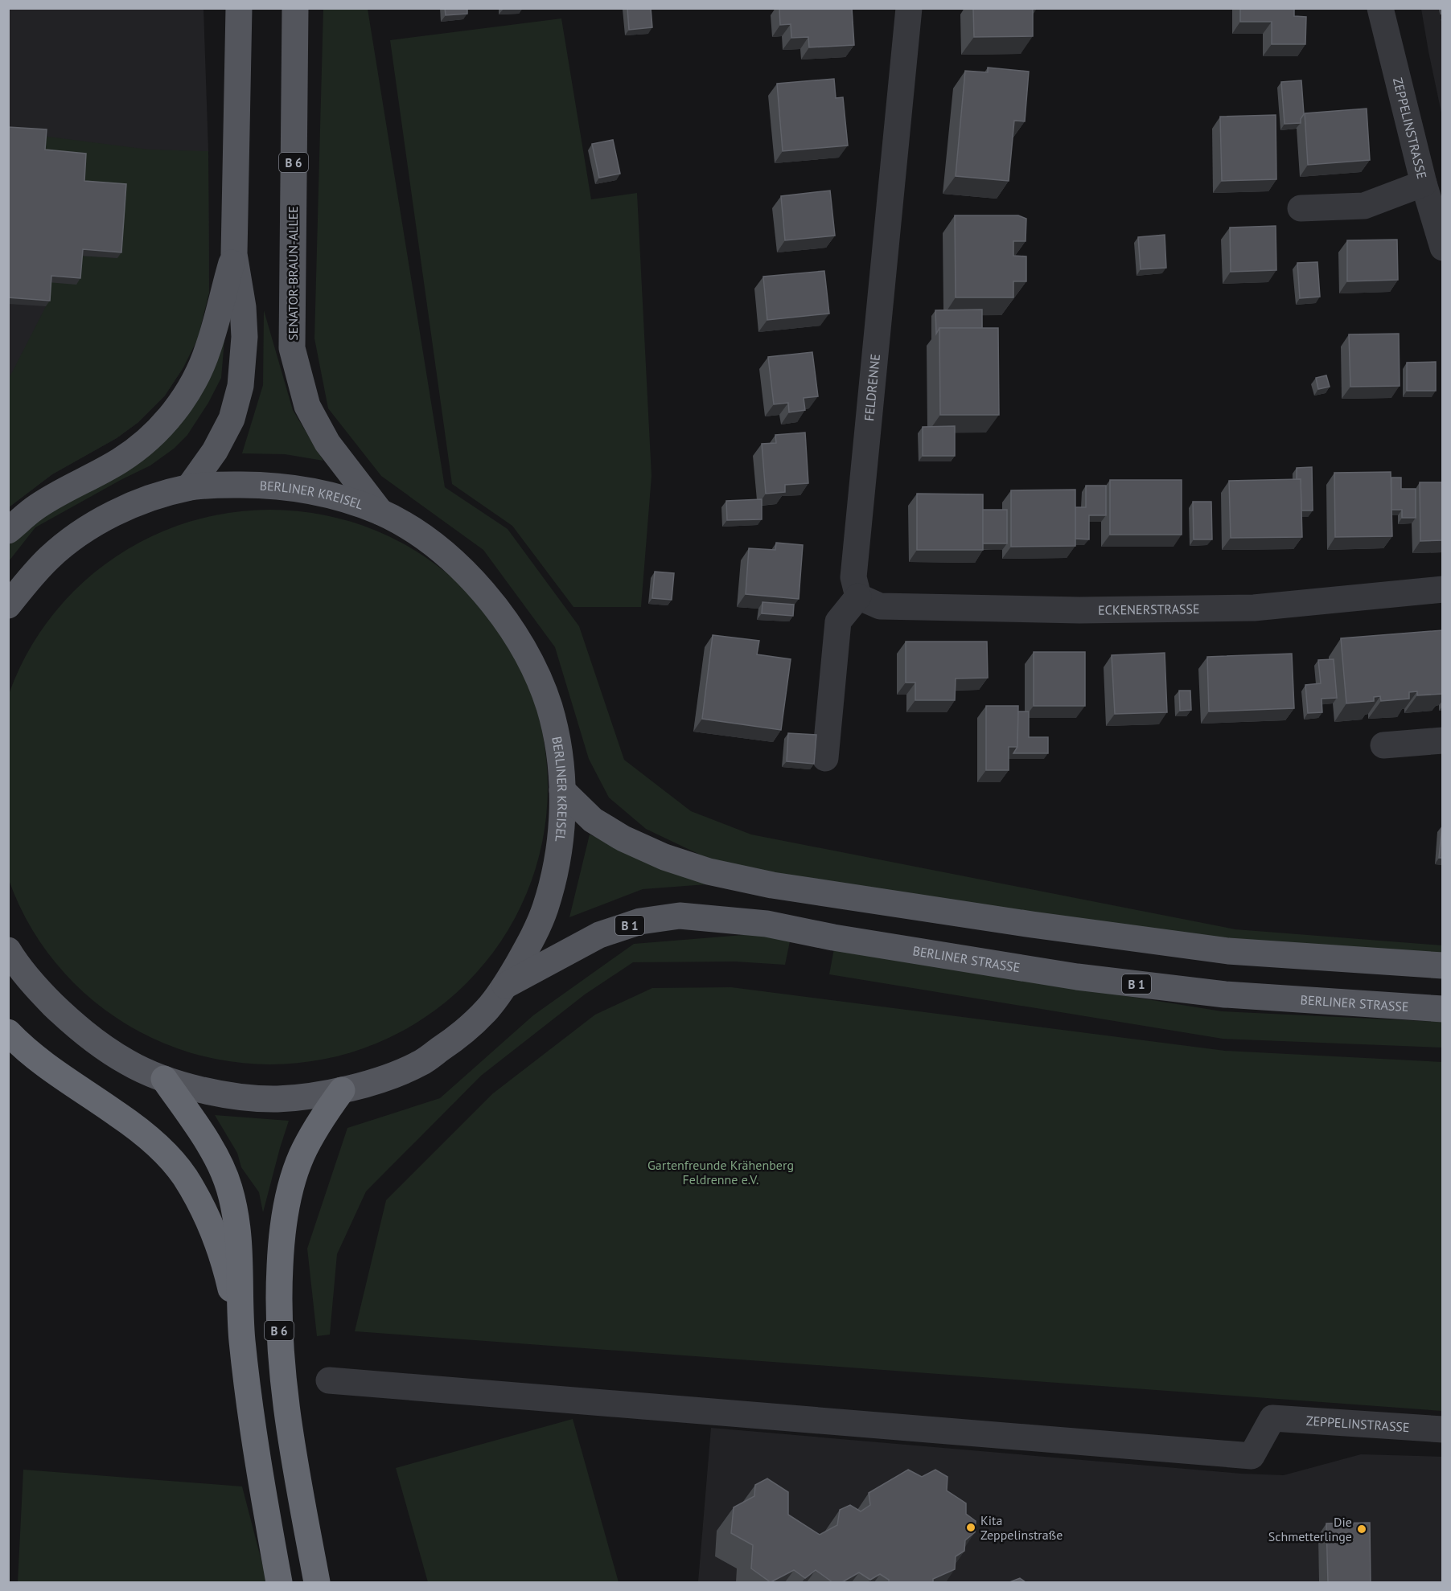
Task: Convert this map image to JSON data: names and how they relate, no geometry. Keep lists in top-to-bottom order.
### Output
{
  "streets": {
    "highway": ["B 6"],
    "main road": [
      "SENATOR-BRAUN-ALLEE",
      "BERLINER KREISEL",
      "B 1",
      "BERLINER STRASSE"
    ],
    "street": ["ZEPPELINSTRASSE", "FELDRENNE", "ECKENERSTRASSE"]
  },
  "crossings": [
    ["B 6", "BERLINER KREISEL"],
    ["SENATOR-BRAUN-ALLEE", "BERLINER KREISEL"],
    ["FELDRENNE", "ECKENERSTRASSE"],
    ["BERLINER KREISEL", "BERLINER STRASSE"]
  ],
  "parks": ["Gartenfreunde Krähenberg Feldrenne e.V."],
  "places": ["Kita Zeppelinstraße", "Die Schmetterlinge"]
}
